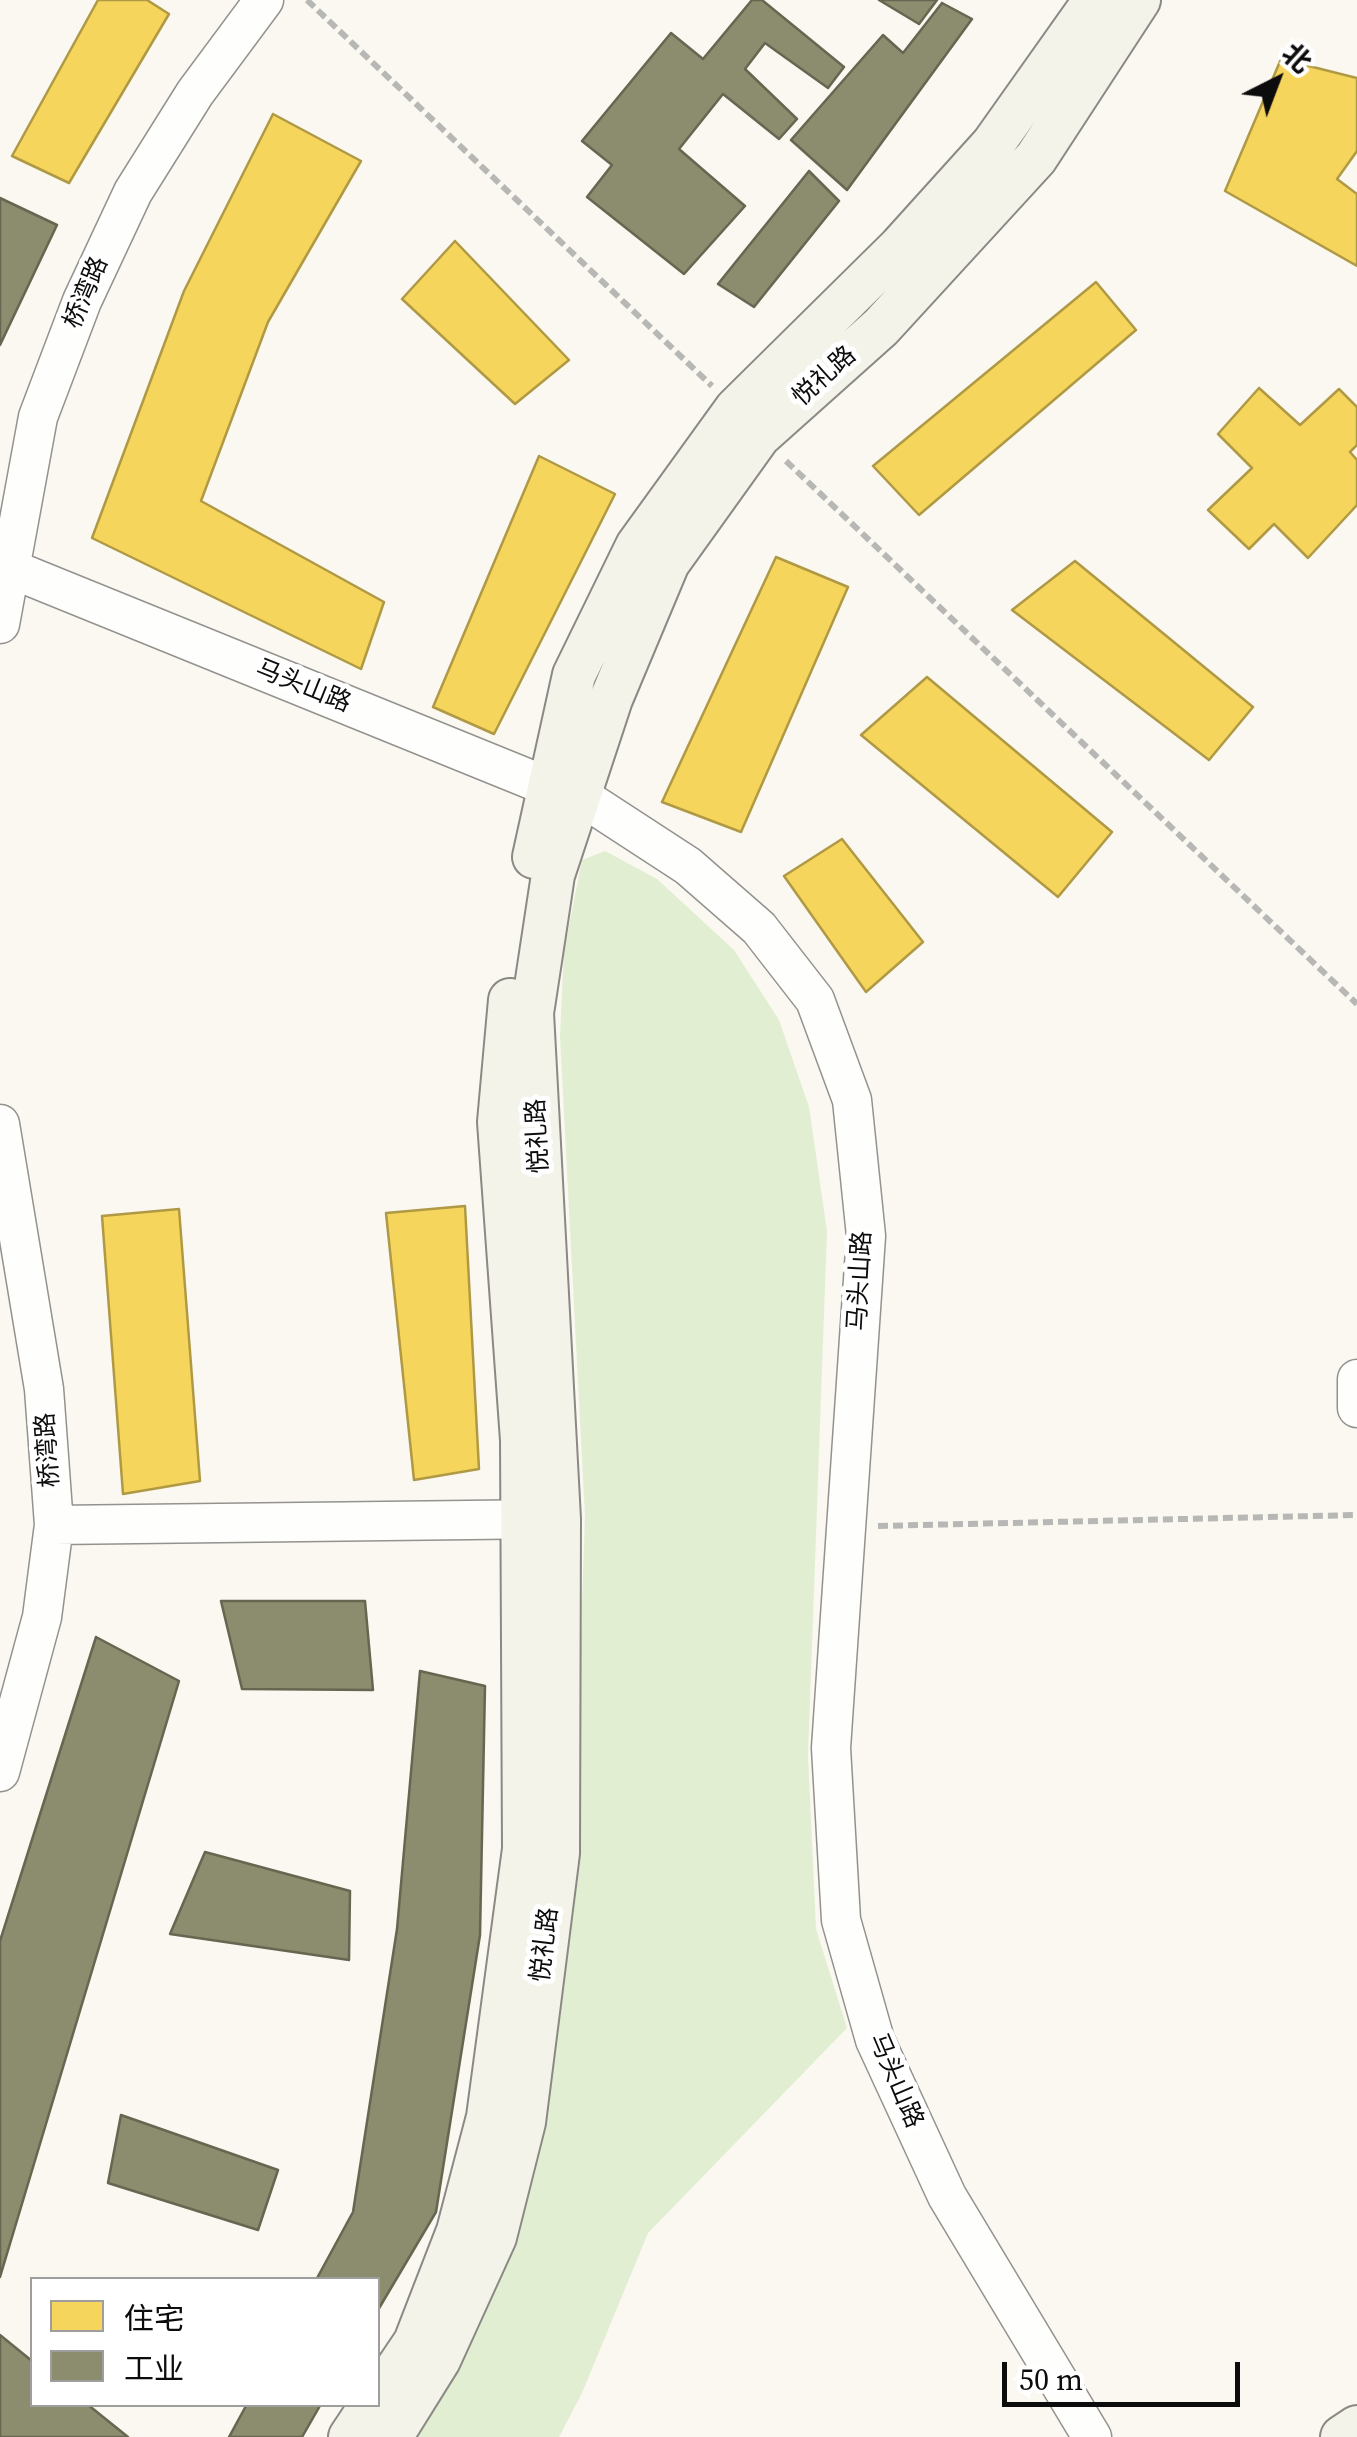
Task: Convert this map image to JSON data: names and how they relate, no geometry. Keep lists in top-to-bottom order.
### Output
{
  "streets": {
    "main road": ["悦礼路"],
    "street": ["桥湾路", "马头山路"]
  },
  "crossings": [
    ["桥湾路", "马头山路"],
    ["悦礼路", "马头山路"]
  ],
  "legend": ["住宅", "工业"],
  "scale_bar": "50 m",
  "north": "top right"
}
